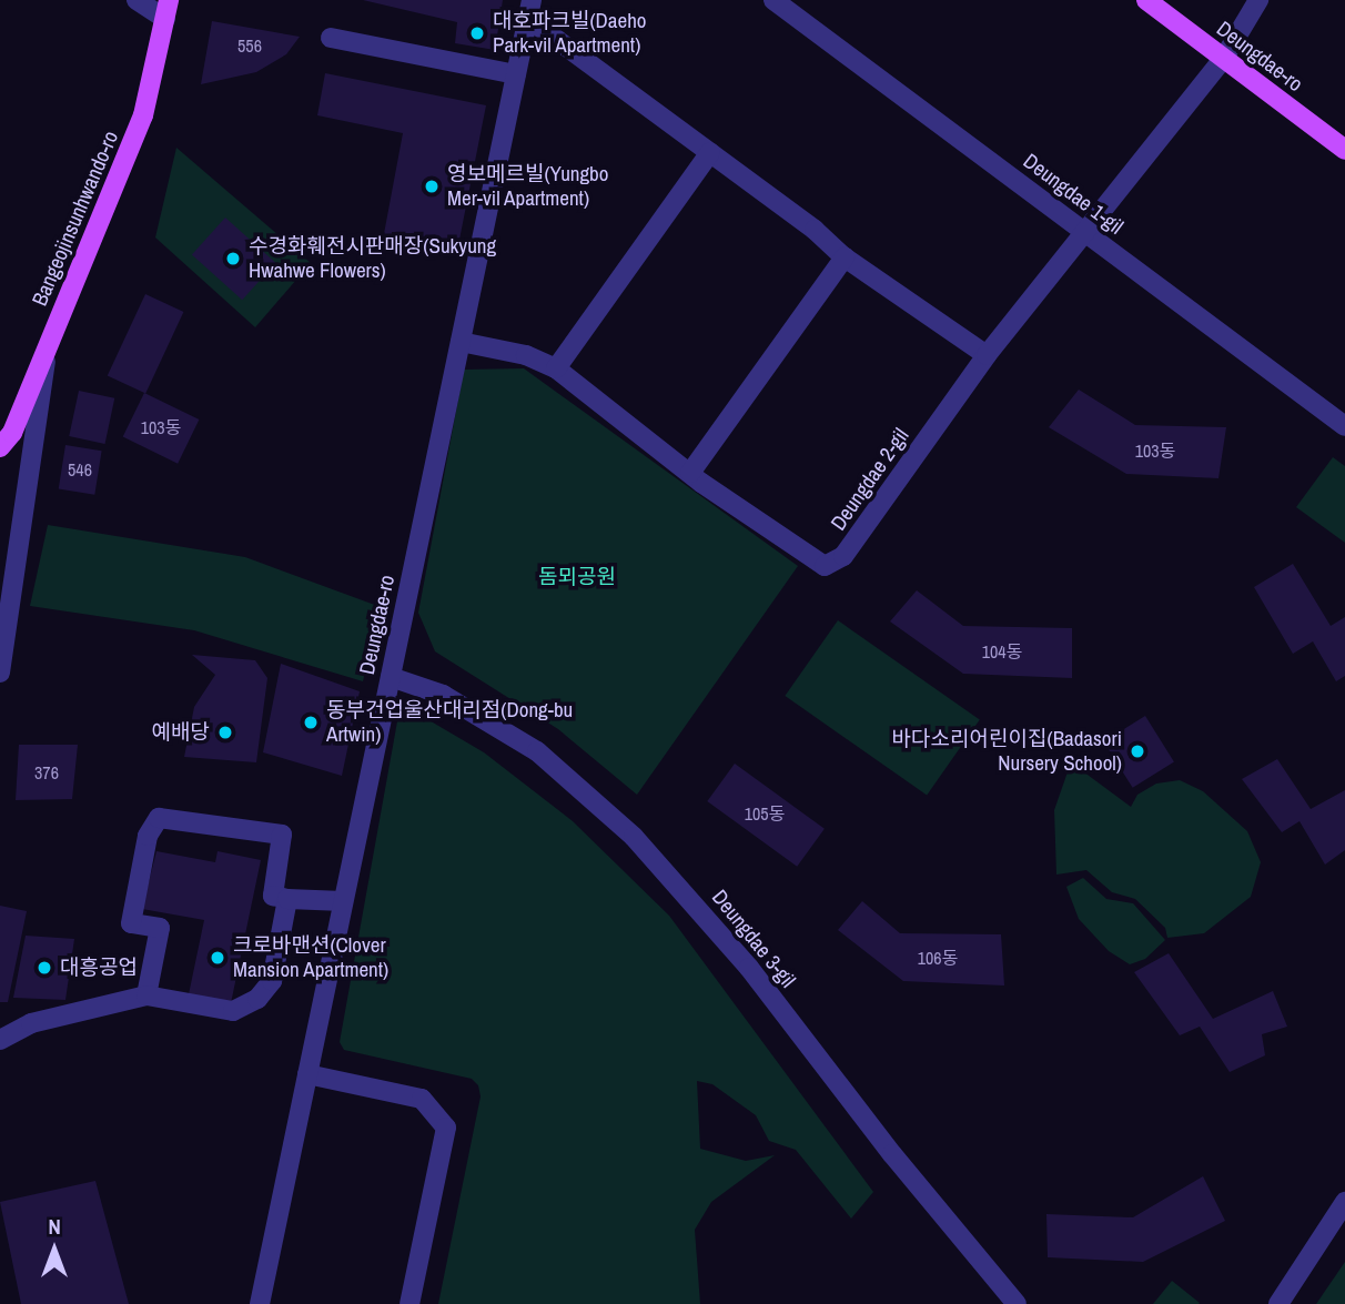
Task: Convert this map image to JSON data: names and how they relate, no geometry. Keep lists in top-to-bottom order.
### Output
{
  "streets": {
    "main road": ["Deungdae-ro", "Bangeojinsunhwando-ro"],
    "street": ["Deungdae 1-gil", "Deungdae 2-gil", "Deungdae 3-gil"]
  },
  "crossings": [
    ["Deungdae-ro", "Deungdae 2-gil"],
    ["Deungdae-ro", "Deungdae 3-gil"],
    ["Deungdae 1-gil", "Deungdae 2-gil"]
  ],
  "parks": ["돔뫼공원"],
  "places": [
    "대호파크빌(Daeho Park-vil Apartment)",
    "영보메르빌(Yungbo Mer-vil Apartment)",
    "수경화훼전시판매장(Sukyung Hwahwe Flowers)",
    "동부건업울산대리점(Dong-bu Artwin)",
    "예배당",
    "바다소리어린이집(Badasori Nursery School)",
    "크로바맨션(Clover Mansion Apartment)",
    "대흥공업"
  ],
  "house_numbers": [
    "556",
    "103동",
    "103동",
    "546",
    "104동",
    "376",
    "105동",
    "106동"
  ],
  "north": "top"
}
